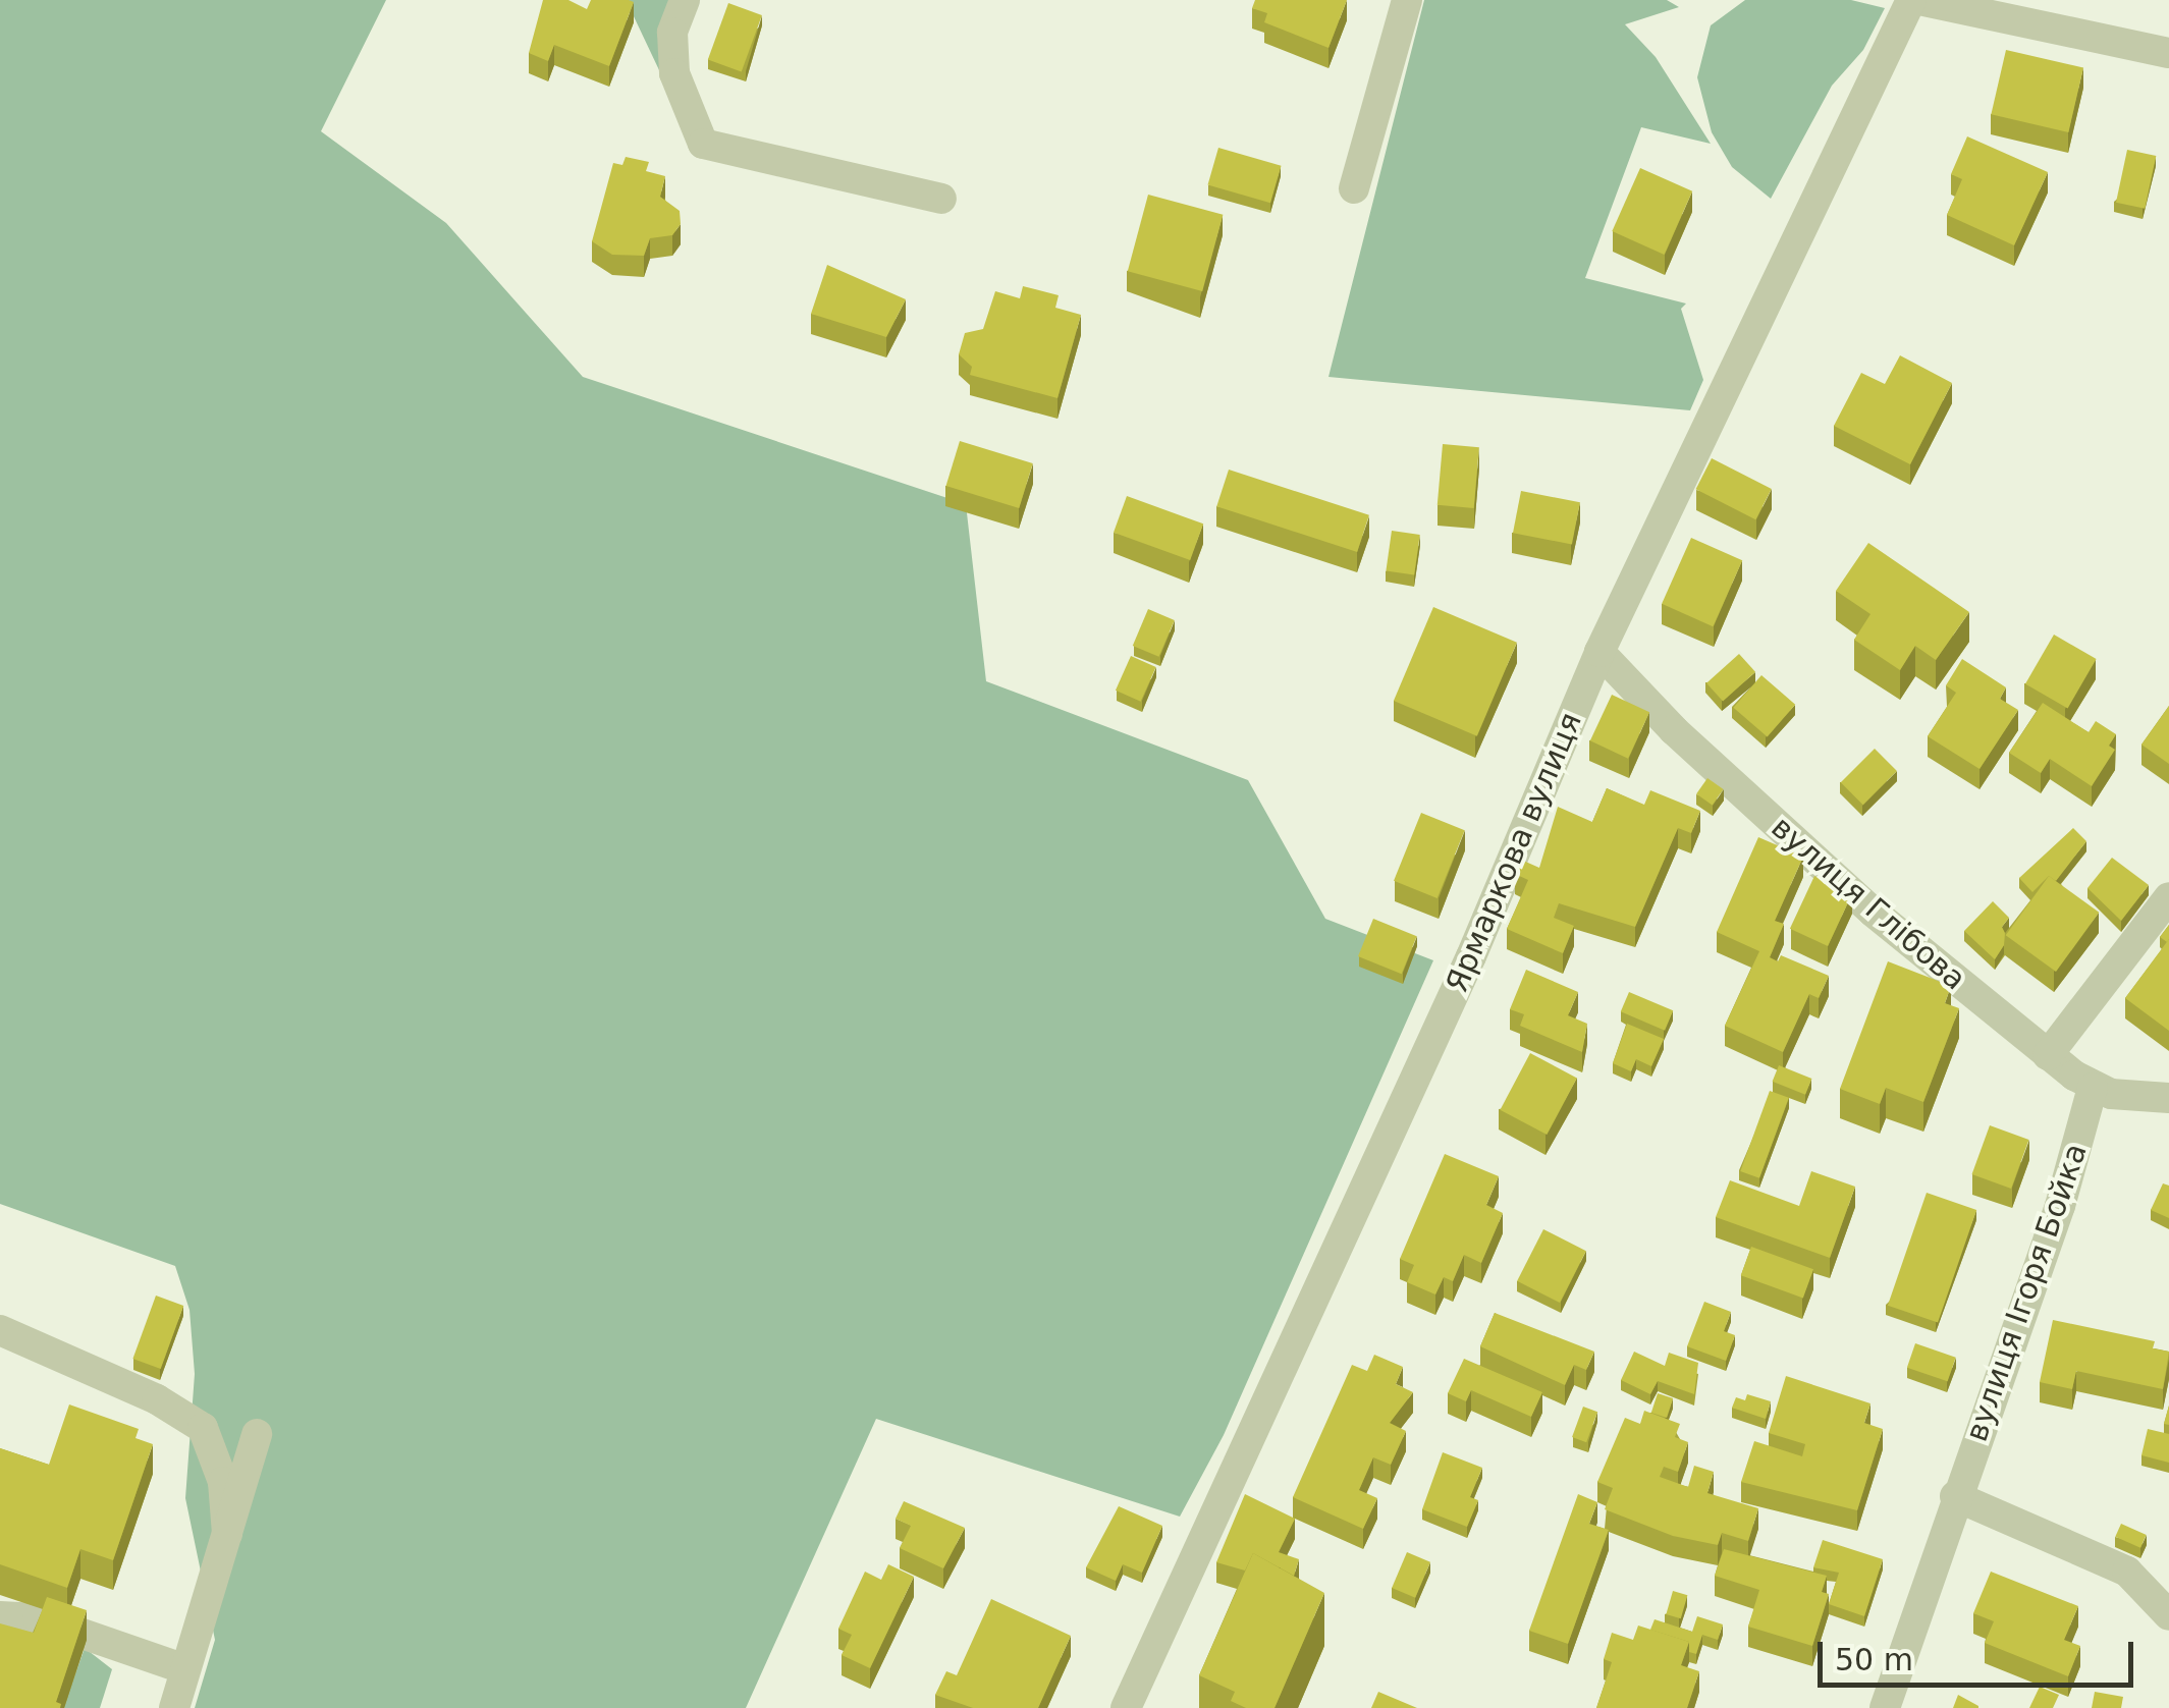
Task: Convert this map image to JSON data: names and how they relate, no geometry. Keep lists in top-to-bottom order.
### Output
{
  "streets": {
    "street": ["Ярмаркова вулиця", "вулиця Глібова", "вулиця Ігоря Бойка"]
  },
  "crossings": [
    ["Ярмаркова вулиця", "вулиця Глібова"],
    ["вулиця Глібова", "вулиця Ігоря Бойка"]
  ],
  "scale_bar": "50 m"
}
